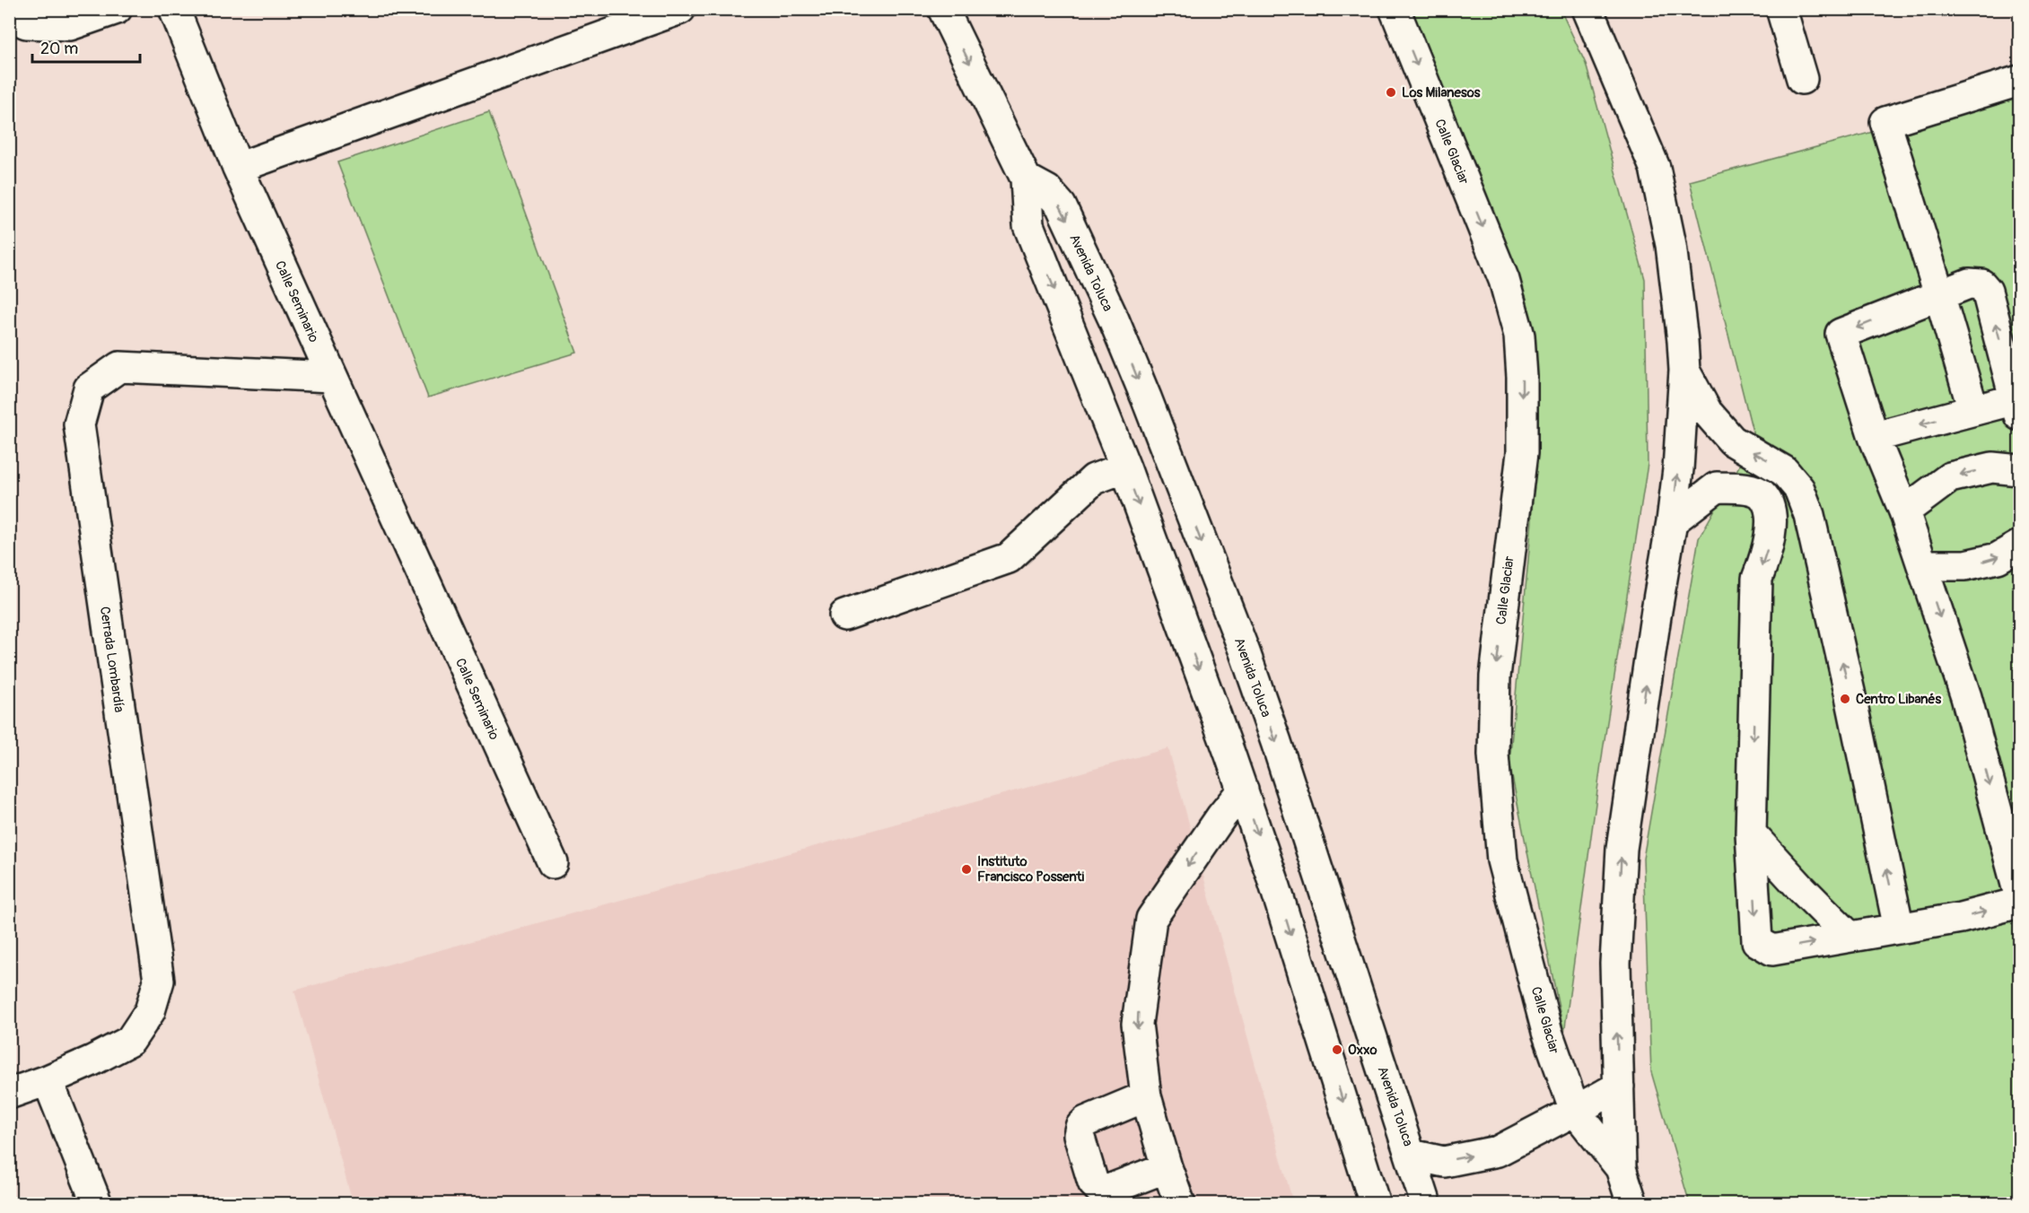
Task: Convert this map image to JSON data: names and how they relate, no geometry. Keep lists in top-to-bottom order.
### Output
{
  "streets": {
    "street": [
      "Calle Glaciar",
      "Avenida Toluca",
      "Calle Seminario",
      "Cerrada Lombardía"
    ]
  },
  "crossings": [
    ["Calle Seminario", "Cerrada Lombardía"]
  ],
  "places": [
    "Los Milanesos",
    "Centro Libanés",
    "Instituto Francisco Possenti",
    "Oxxo"
  ],
  "scale_bar": "20 m"
}
